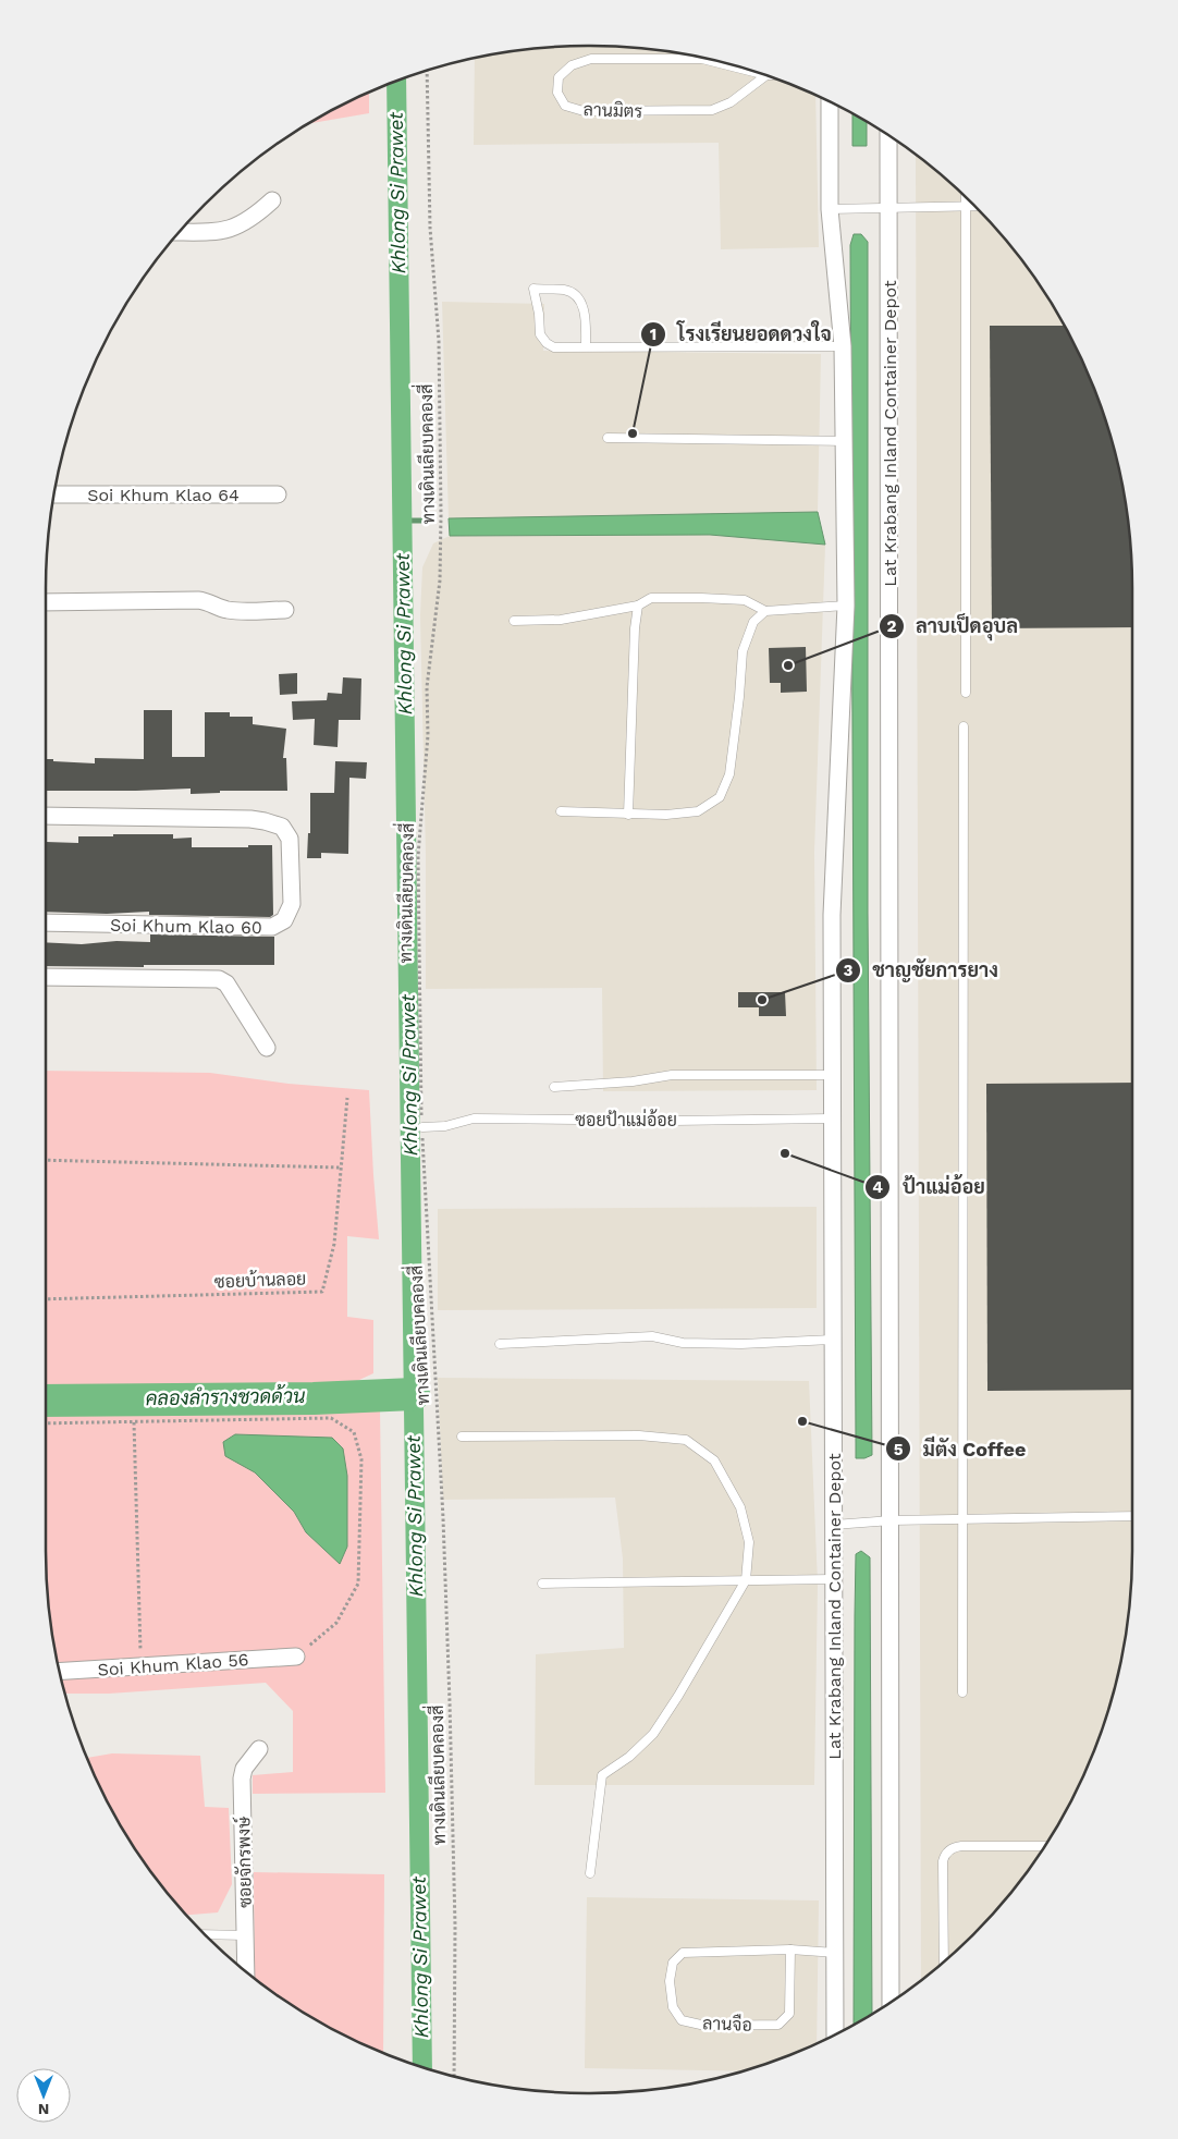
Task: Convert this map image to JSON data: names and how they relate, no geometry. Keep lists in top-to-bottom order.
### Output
{
  "streets": {
    "street": [
      "Lat Krabang Inland Container Depot",
      "Soi Khum Klao 64",
      "Soi Khum Klao 60",
      "Soi Khum Klao 56",
      "ซอยจักรพงษ์"
    ],
    "lane": ["ลานมิตร", "ซอยป้าแม่อ้อย", "ลานจือ"],
    "path": ["ทางเดินเลียบคลองสี่", "ซอยบ้านลอย"]
  },
  "crossings": [
    ["Lat Krabang Inland Container Depot", "ซอยป้าแม่อ้อย"],
    ["Lat Krabang Inland Container Depot", "ลานจือ"],
    ["ทางเดินเลียบคลองสี่", "ซอยป้าแม่อ้อย"]
  ],
  "water": ["Khlong Si Prawet", "คลองลำรางชวดด้วน"],
  "places": [
    "โรงเรียนยอดดวงใจ",
    "ลาบเป็ดอุบล",
    "ชาญชัยการยาง",
    "ป้าแม่อ้อย",
    "มีตัง Coffee"
  ],
  "north": "bottom"
}
